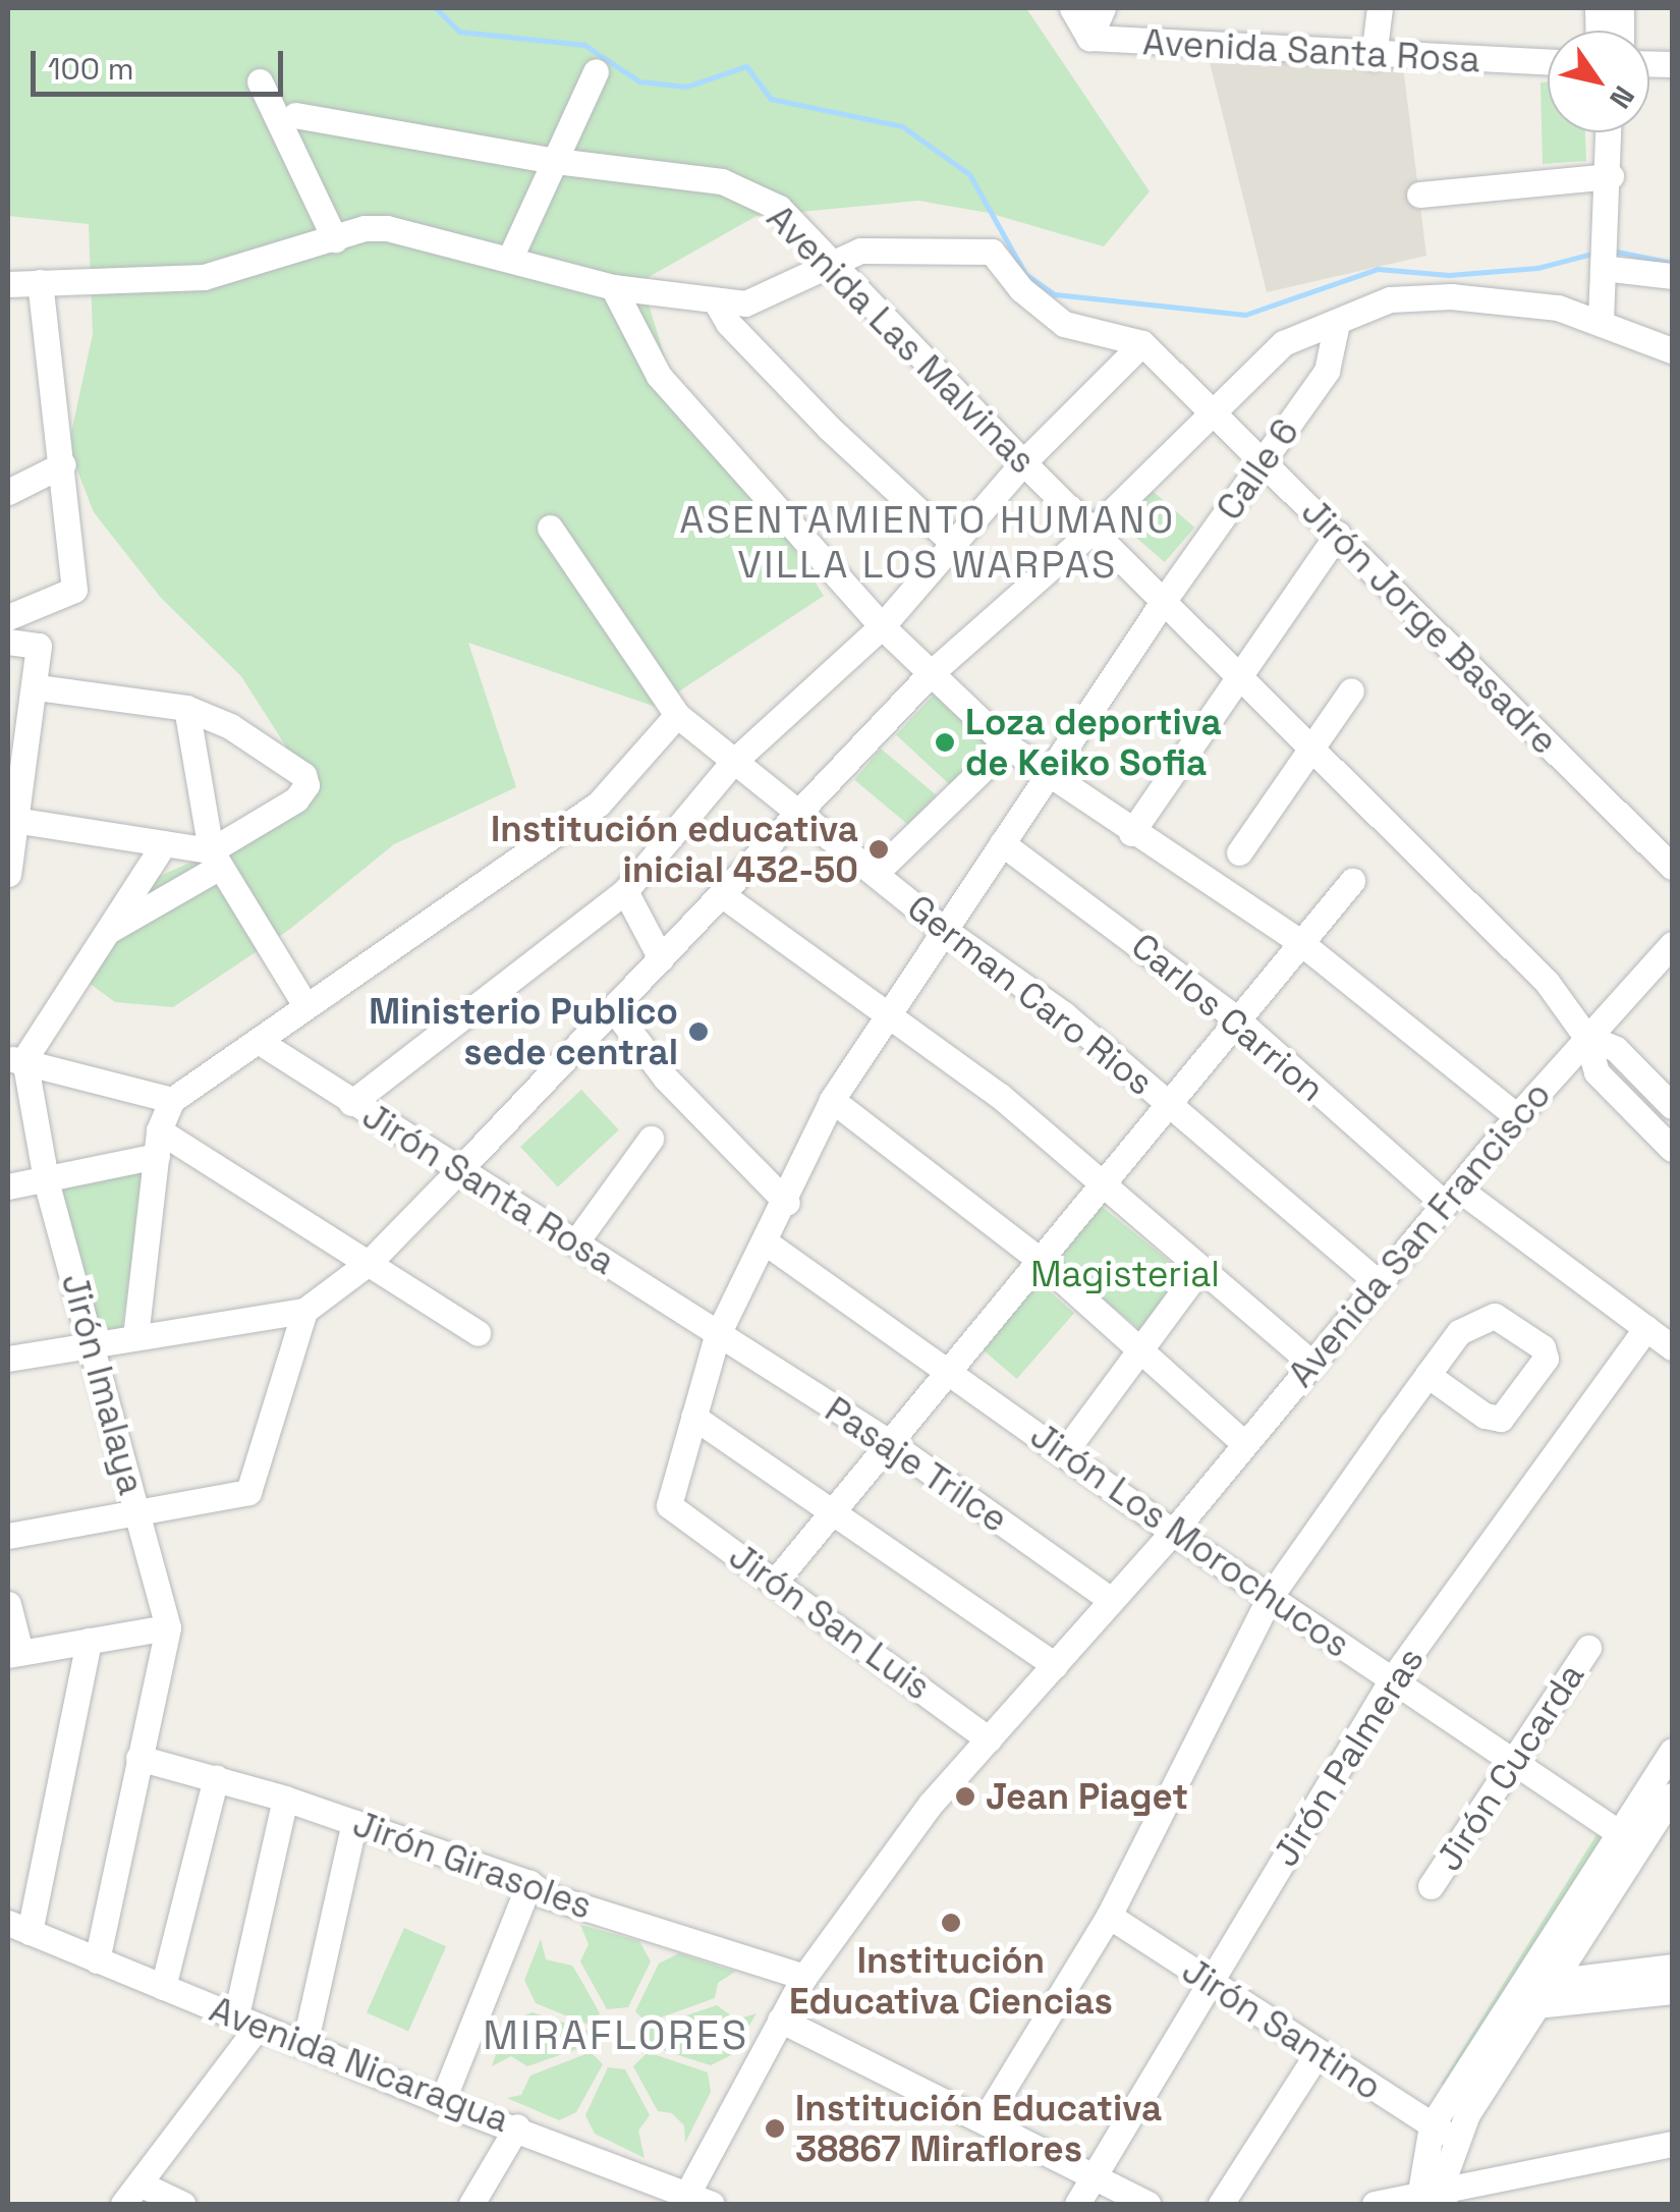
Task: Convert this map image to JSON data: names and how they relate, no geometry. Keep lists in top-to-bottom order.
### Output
{
  "streets": {
    "street": [
      "Avenida Santa Rosa",
      "Avenida Las Malvinas",
      "Calle 6",
      "Jirón Jorge Basadre",
      "German Caro Rios",
      "Carlos Carrion",
      "Jirón Santa Rosa",
      "Avenida San Francisco",
      "Jirón Imalaya",
      "Pasaje Trilce",
      "Jirón Los Morochucos",
      "Jirón San Luis",
      "Jirón Palmeras",
      "Jirón Cucarda",
      "Jirón Girasoles",
      "Jirón Santino",
      "Avenida Nicaragua"
    ]
  },
  "crossings": [
    ["Avenida Las Malvinas", "Calle 6"],
    ["Avenida Las Malvinas", "Avenida San Francisco"],
    ["Calle 6", "Jirón Jorge Basadre"],
    ["Calle 6", "German Caro Rios"],
    ["Calle 6", "Carlos Carrion"],
    ["Calle 6", "Jirón Santa Rosa"],
    ["Calle 6", "Pasaje Trilce"],
    ["Calle 6", "Jirón Los Morochucos"],
    ["Calle 6", "Jirón San Luis"],
    ["German Caro Rios", "Avenida San Francisco"],
    ["Carlos Carrion", "Avenida San Francisco"],
    ["Carlos Carrion", "Jirón Palmeras"],
    ["Jirón Santa Rosa", "Pasaje Trilce"],
    ["Avenida San Francisco", "Pasaje Trilce"],
    ["Avenida San Francisco", "Jirón Los Morochucos"],
    ["Avenida San Francisco", "Jirón San Luis"],
    ["Avenida San Francisco", "Jirón Girasoles"],
    ["Avenida San Francisco", "Avenida Nicaragua"],
    ["Jirón Imalaya", "Jirón Girasoles"],
    ["Jirón Imalaya", "Avenida Nicaragua"],
    ["Jirón Los Morochucos", "Jirón Palmeras"],
    ["Jirón Los Morochucos", "Jirón Cucarda"],
    ["Jirón Palmeras", "Jirón Santino"]
  ],
  "districts": ["ASENTAMIENTO HUMANO VILLA LOS WARPAS", "MIRAFLORES"],
  "parks": ["Magisterial"],
  "places": [
    "Loza deportiva de Keiko Sofia",
    "Institución educativa inicial 432-50",
    "Ministerio Publico sede central",
    "Jean Piaget",
    "Institución Educativa Ciencias",
    "Institución Educativa 38867 Miraflores"
  ],
  "scale_bar": "100 m",
  "north": "bottom right"
}
